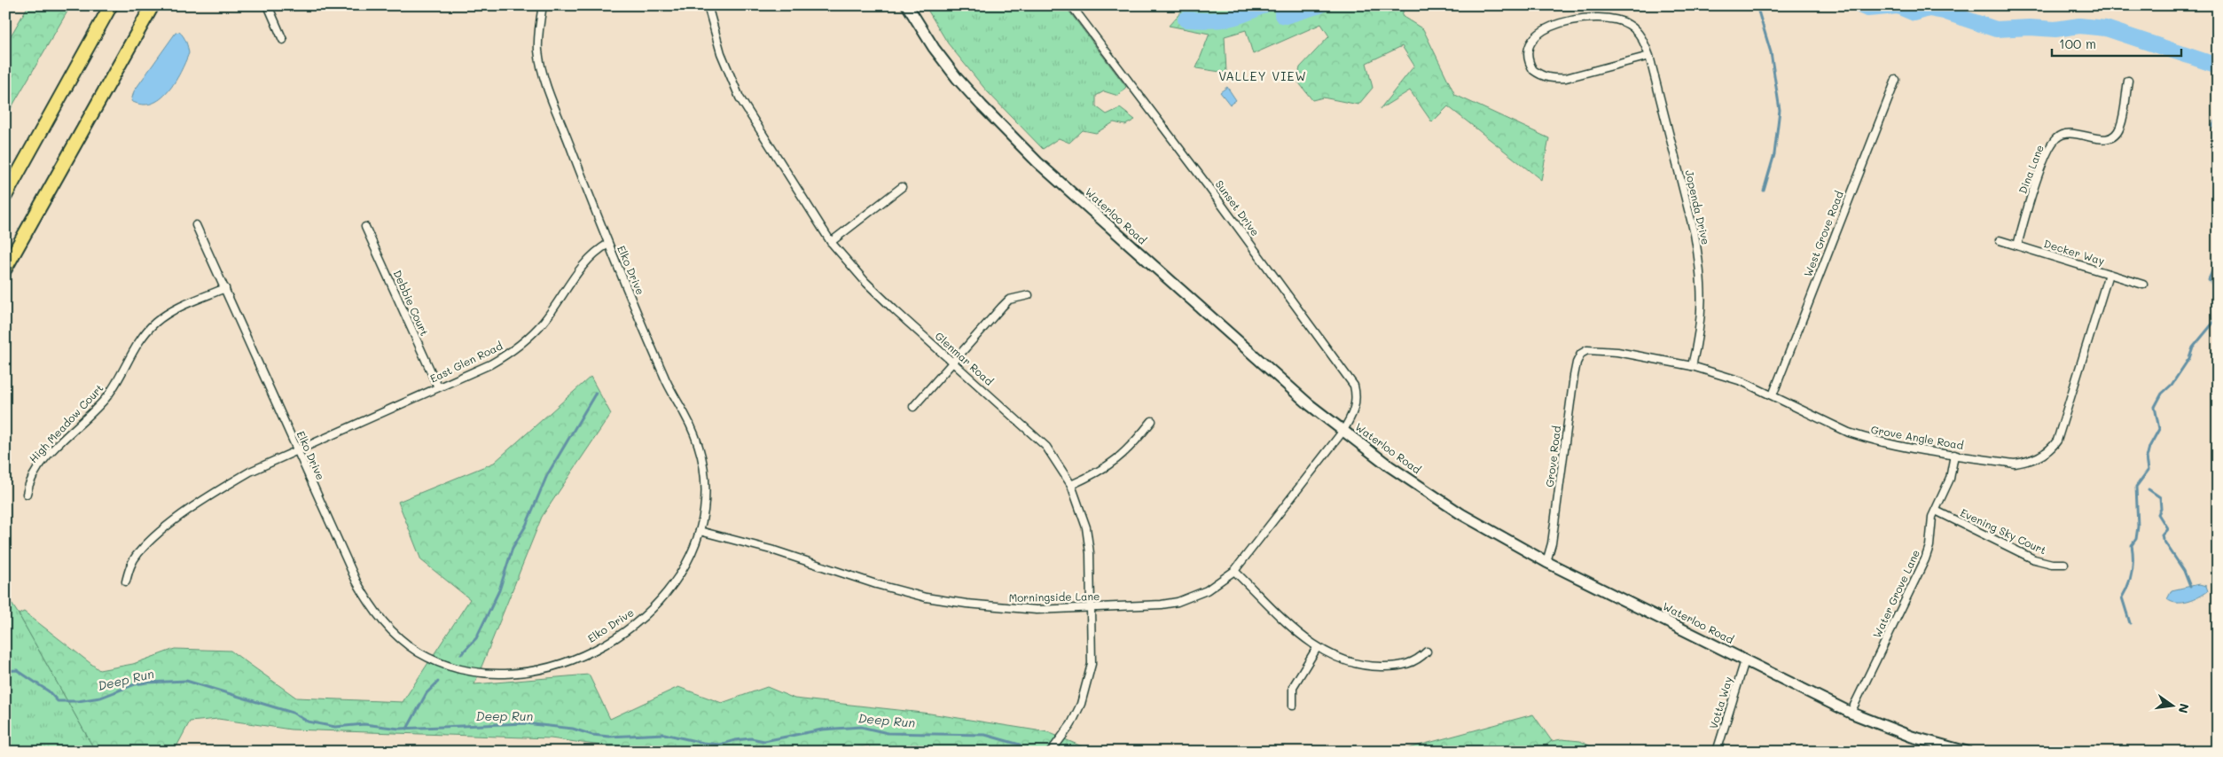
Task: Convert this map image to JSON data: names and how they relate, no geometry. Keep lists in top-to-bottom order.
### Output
{
  "streets": {
    "main road": ["Waterloo Road"],
    "street": [
      "Dina Lane",
      "Jopenda Drive",
      "Sunset Drive",
      "West Grove Road",
      "Decker Way",
      "Elko Drive",
      "Debbie Court",
      "Glenmar Road",
      "East Glen Road",
      "High Meadow Court",
      "Grove Angle Road",
      "Grove Road",
      "Evening Sky Court",
      "Water Grove Lane",
      "Morningside Lane",
      "Votta Way"
    ]
  },
  "crossings": [
    ["Dina Lane", "Decker Way"],
    ["Jopenda Drive", "Grove Angle Road"],
    ["Sunset Drive", "Waterloo Road"],
    ["Sunset Drive", "Morningside Lane"],
    ["Waterloo Road", "Grove Road"],
    ["Waterloo Road", "Water Grove Lane"],
    ["Waterloo Road", "Morningside Lane"],
    ["Waterloo Road", "Votta Way"],
    ["West Grove Road", "Grove Angle Road"],
    ["Decker Way", "Grove Angle Road"],
    ["Elko Drive", "East Glen Road"],
    ["Elko Drive", "High Meadow Court"],
    ["Elko Drive", "Morningside Lane"],
    ["Debbie Court", "East Glen Road"],
    ["Glenmar Road", "Morningside Lane"],
    ["Grove Angle Road", "Grove Road"],
    ["Grove Angle Road", "Water Grove Lane"],
    ["Evening Sky Court", "Water Grove Lane"]
  ],
  "districts": ["VALLEY VIEW"],
  "water": ["Deep Run"],
  "scale_bar": "100 m",
  "north": "right"
}
